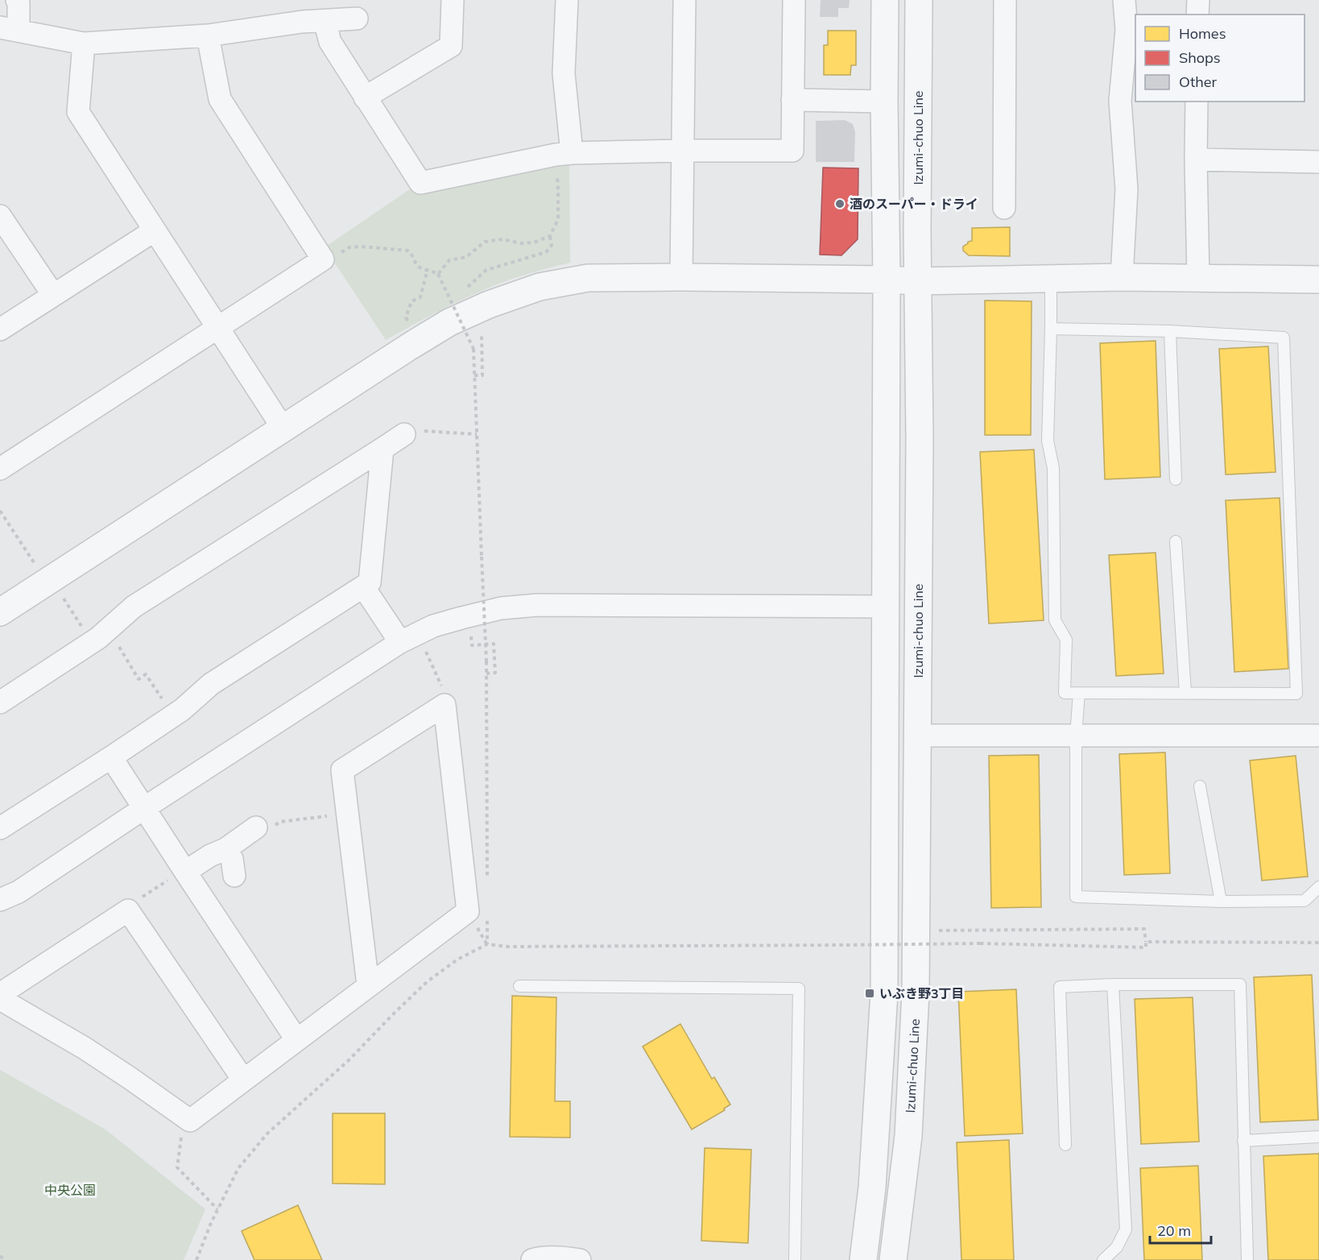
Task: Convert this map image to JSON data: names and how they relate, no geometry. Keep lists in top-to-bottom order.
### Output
{
  "streets": {
    "street": ["Izumi-chuo Line"]
  },
  "parks": ["中央公園"],
  "places": {
    "other": ["酒のスーパー・ドライ"],
    "transit": ["いぶき野3丁目"]
  },
  "legend": ["Homes", "Shops", "Other"],
  "scale_bar": "20 m"
}
